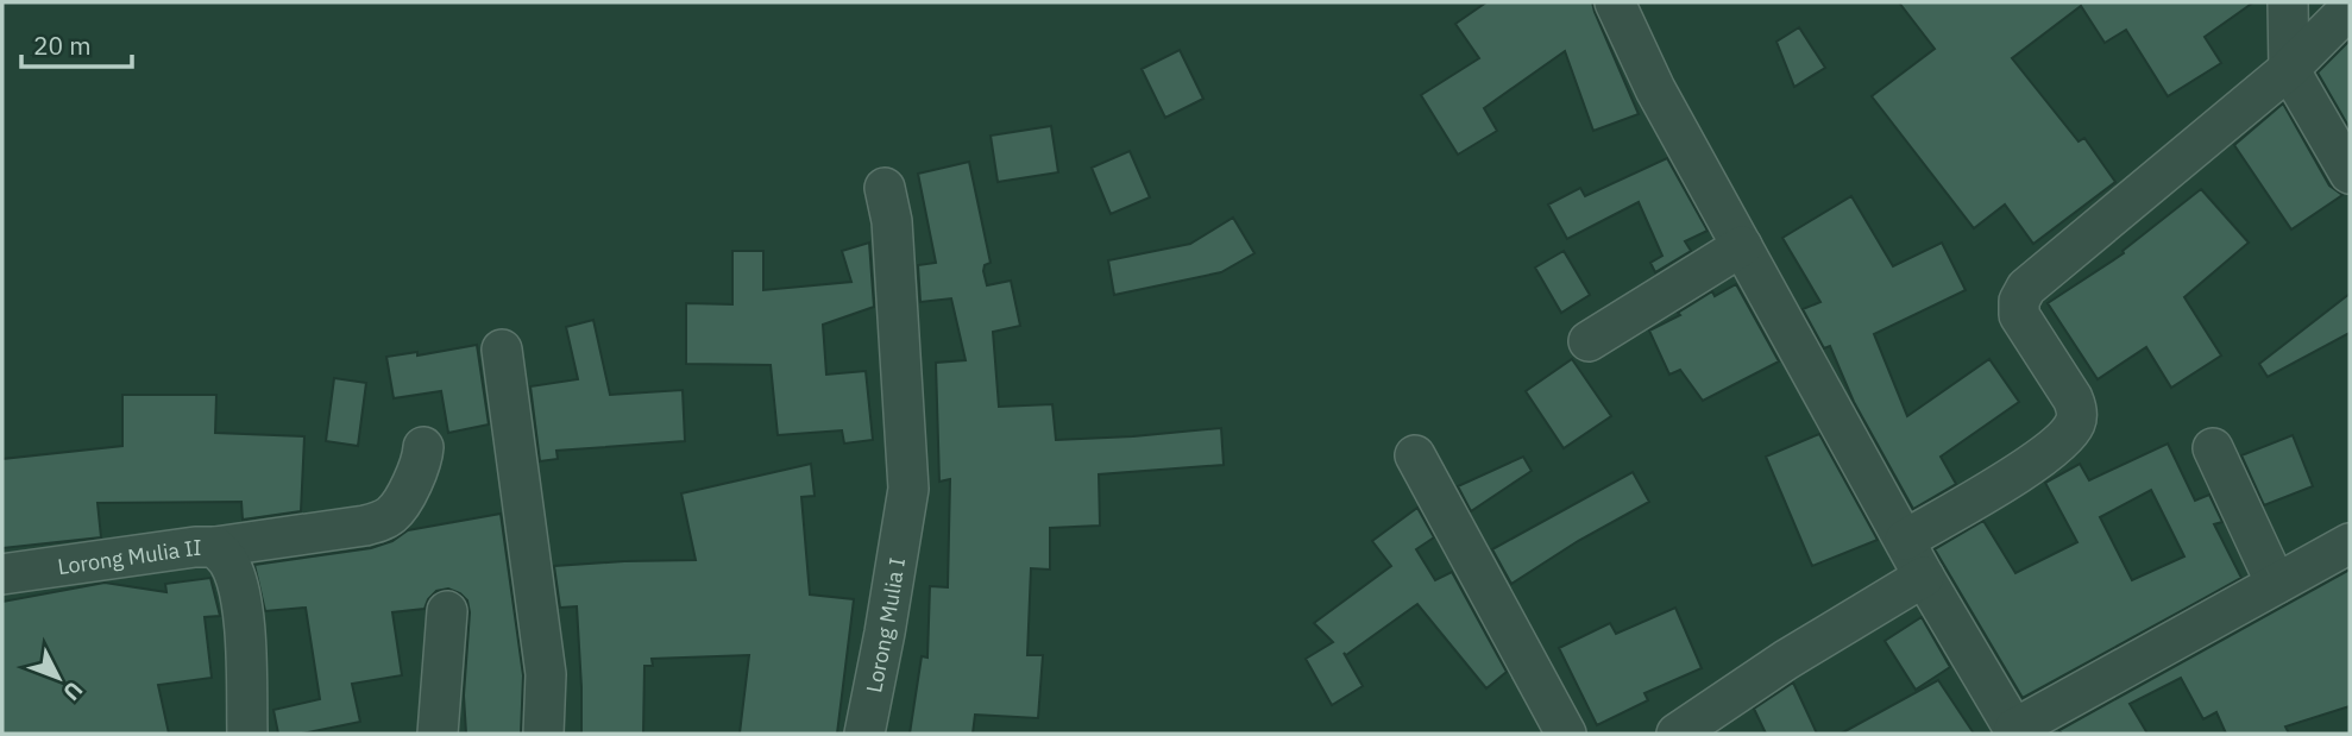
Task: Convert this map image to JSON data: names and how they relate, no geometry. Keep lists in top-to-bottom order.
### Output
{
  "streets": {
    "street": ["Lorong Mulia II", "Lorong Mulia I"]
  },
  "scale_bar": "20 m",
  "north": "bottom right"
}
